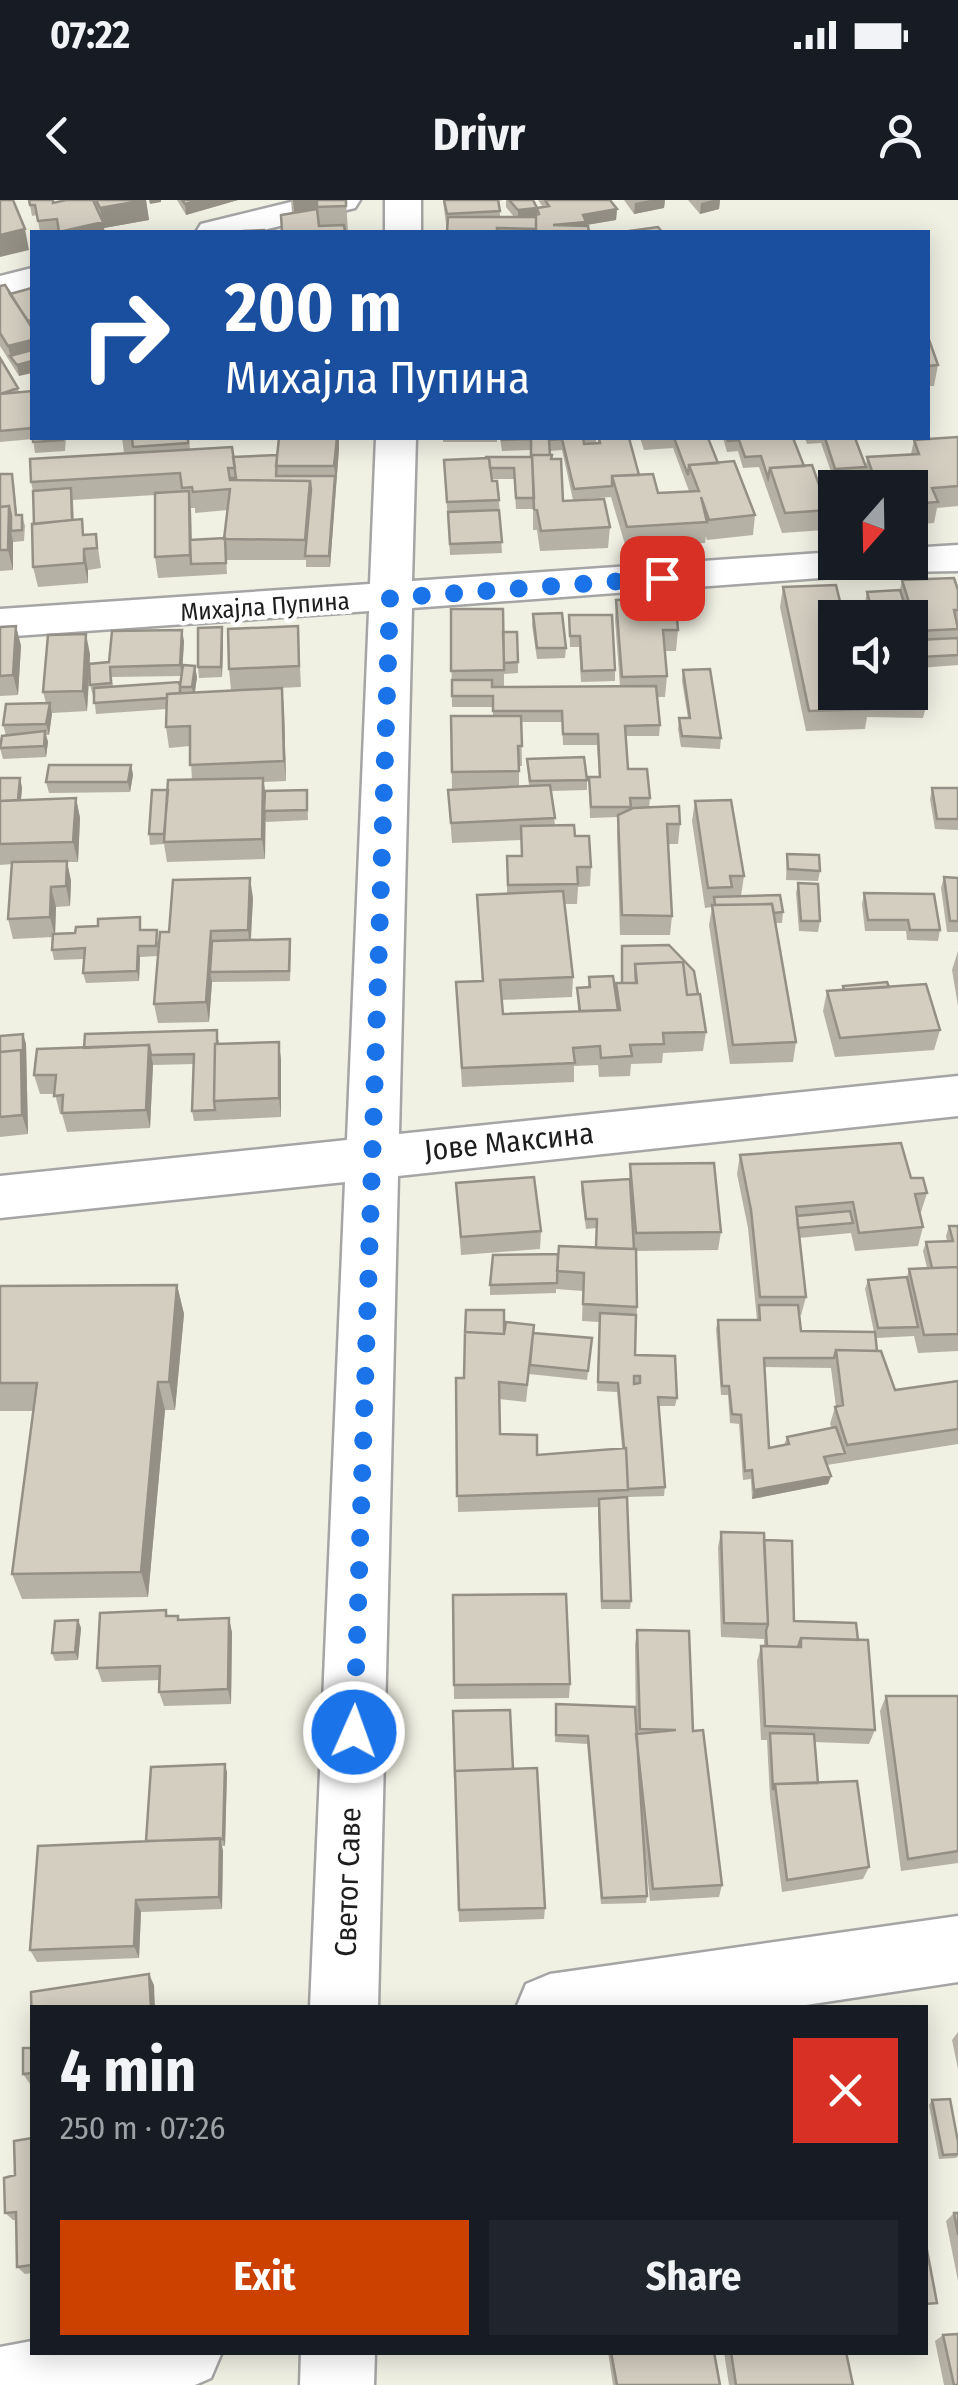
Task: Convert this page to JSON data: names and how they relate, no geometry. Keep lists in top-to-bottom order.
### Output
{
  "streets": {
    "street": ["Михајла Пупина", "Јове Максина", "Светог Саве"]
  },
  "crossings": [
    ["Михајла Пупина", "Светог Саве"],
    ["Јове Максина", "Светог Саве"]
  ],
  "north": "bottom",
  "page": {
    "status": "07:22",
    "header": "Drivr",
    "turn": ["200 m", "Михајла Пупина"],
    "heading": ["4 min", "250 m · 07:26"],
    "buttons": ["Exit", "Share"]
  }
}
